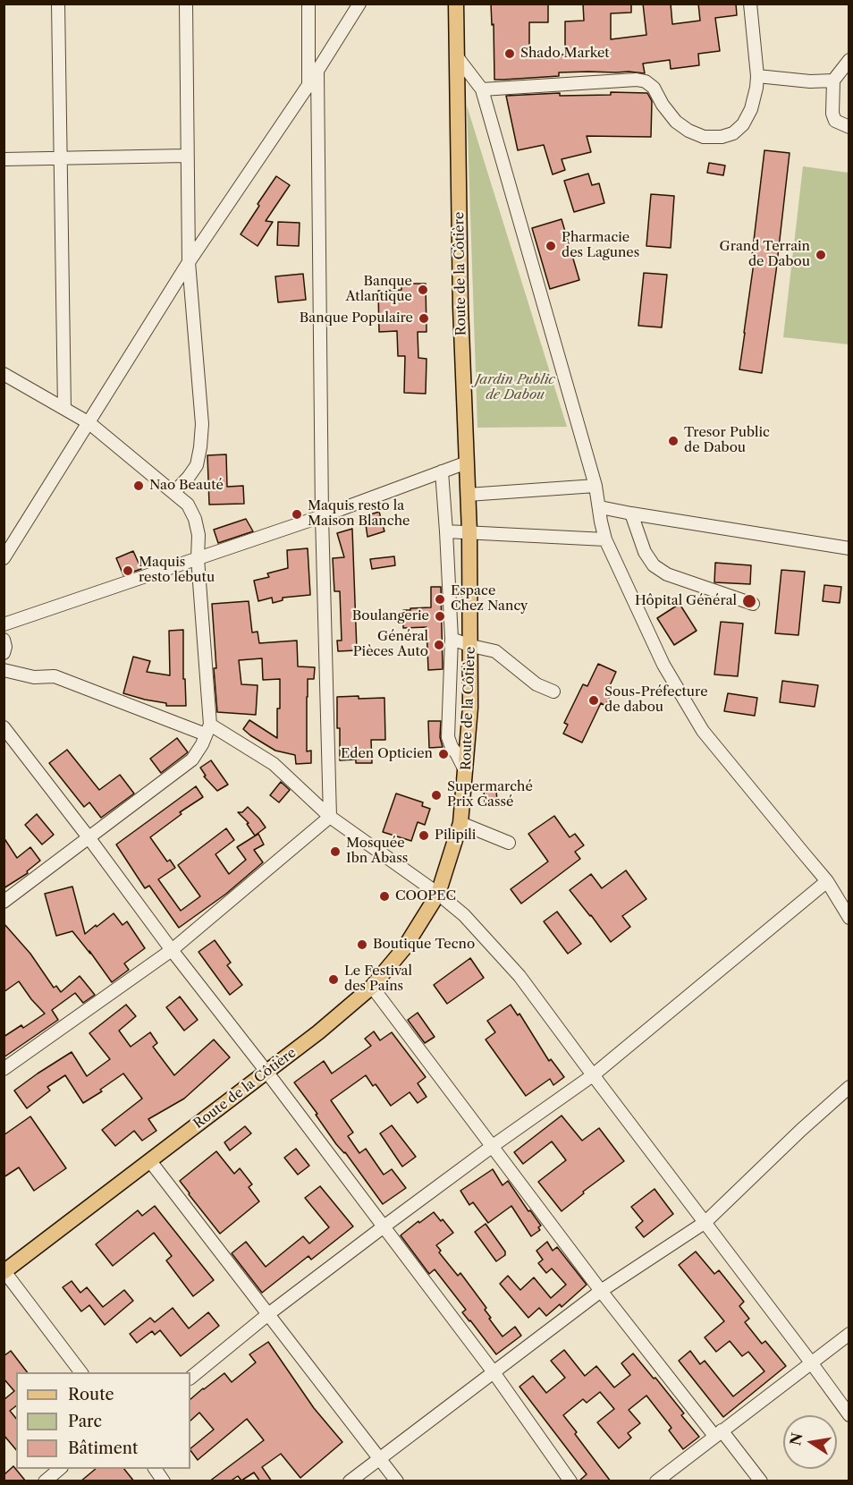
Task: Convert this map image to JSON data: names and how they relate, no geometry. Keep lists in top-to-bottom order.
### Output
{
  "streets": {
    "main road": ["Route de la Côtière"]
  },
  "parks": ["Jardin Public de Dabou"],
  "places": [
    "Shado Market",
    "Pharmacie des Lagunes",
    "Grand Terrain de Dabou",
    "Banque Atlantique",
    "Banque Populaire",
    "Tresor Public de Dabou",
    "Nao Beauté",
    "Maquis resto la Maison Blanche",
    "Maquis resto lebutu",
    "Espace Chez Nancy",
    "Hôpital Général",
    "Boulangerie",
    "Général Pièces Auto",
    "Sous-Préfecture de dabou",
    "Eden Opticien",
    "Supermarché Prix Cassé",
    "Pilipili",
    "Mosquée Ibn Abass",
    "COOPEC",
    "Boutique Tecno",
    "Le Festival des Pains"
  ],
  "legend": ["Route", "Parc", "Bâtiment"],
  "north": "left"
}
